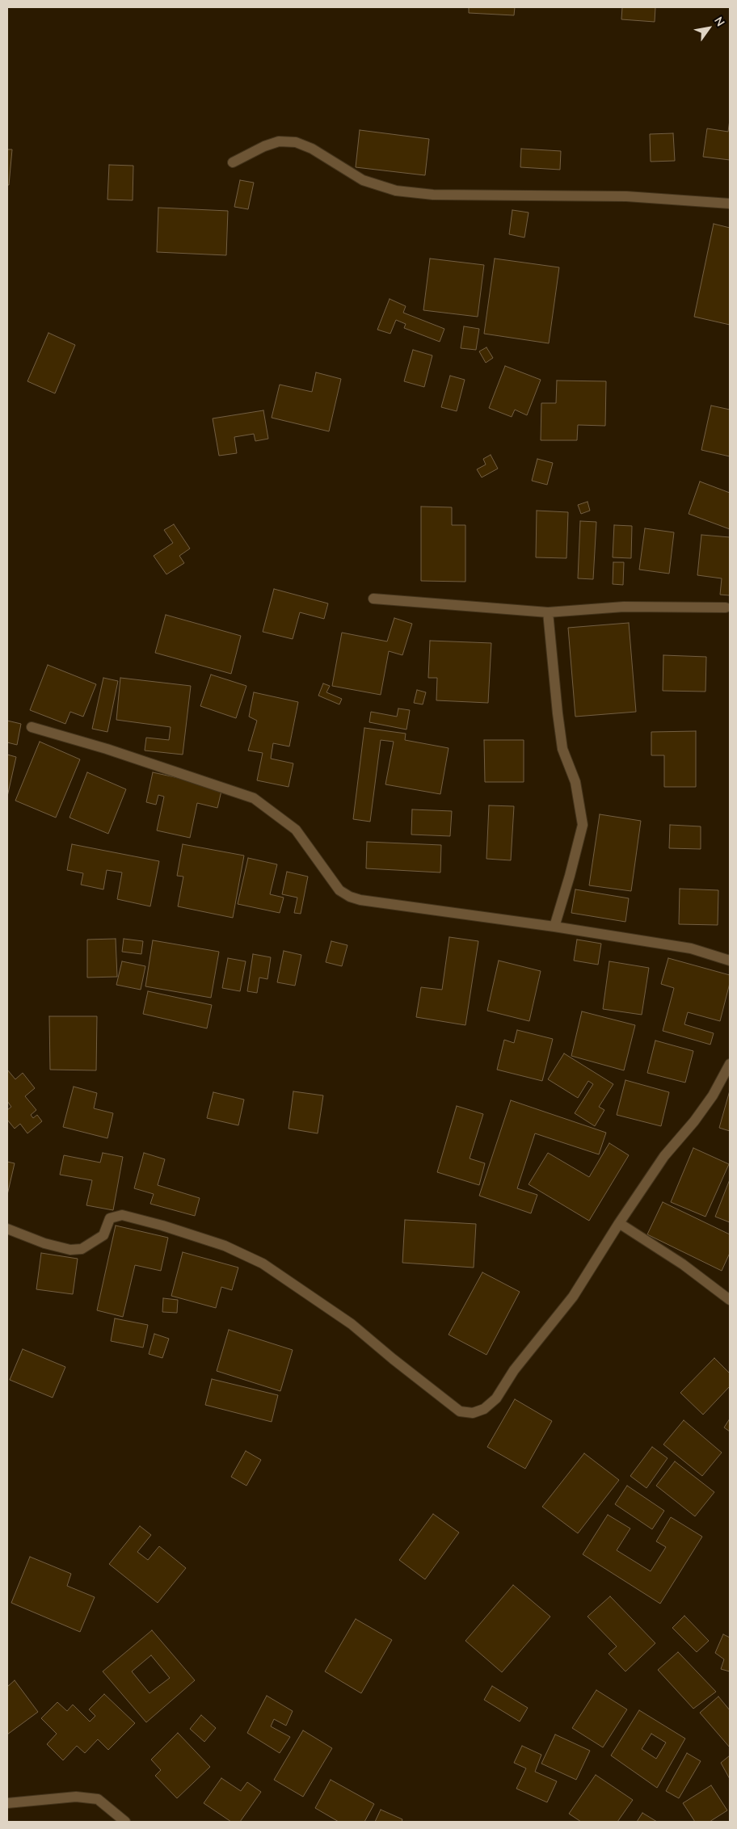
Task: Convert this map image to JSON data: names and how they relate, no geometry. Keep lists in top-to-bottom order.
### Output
{
  "north": "top right"
}
